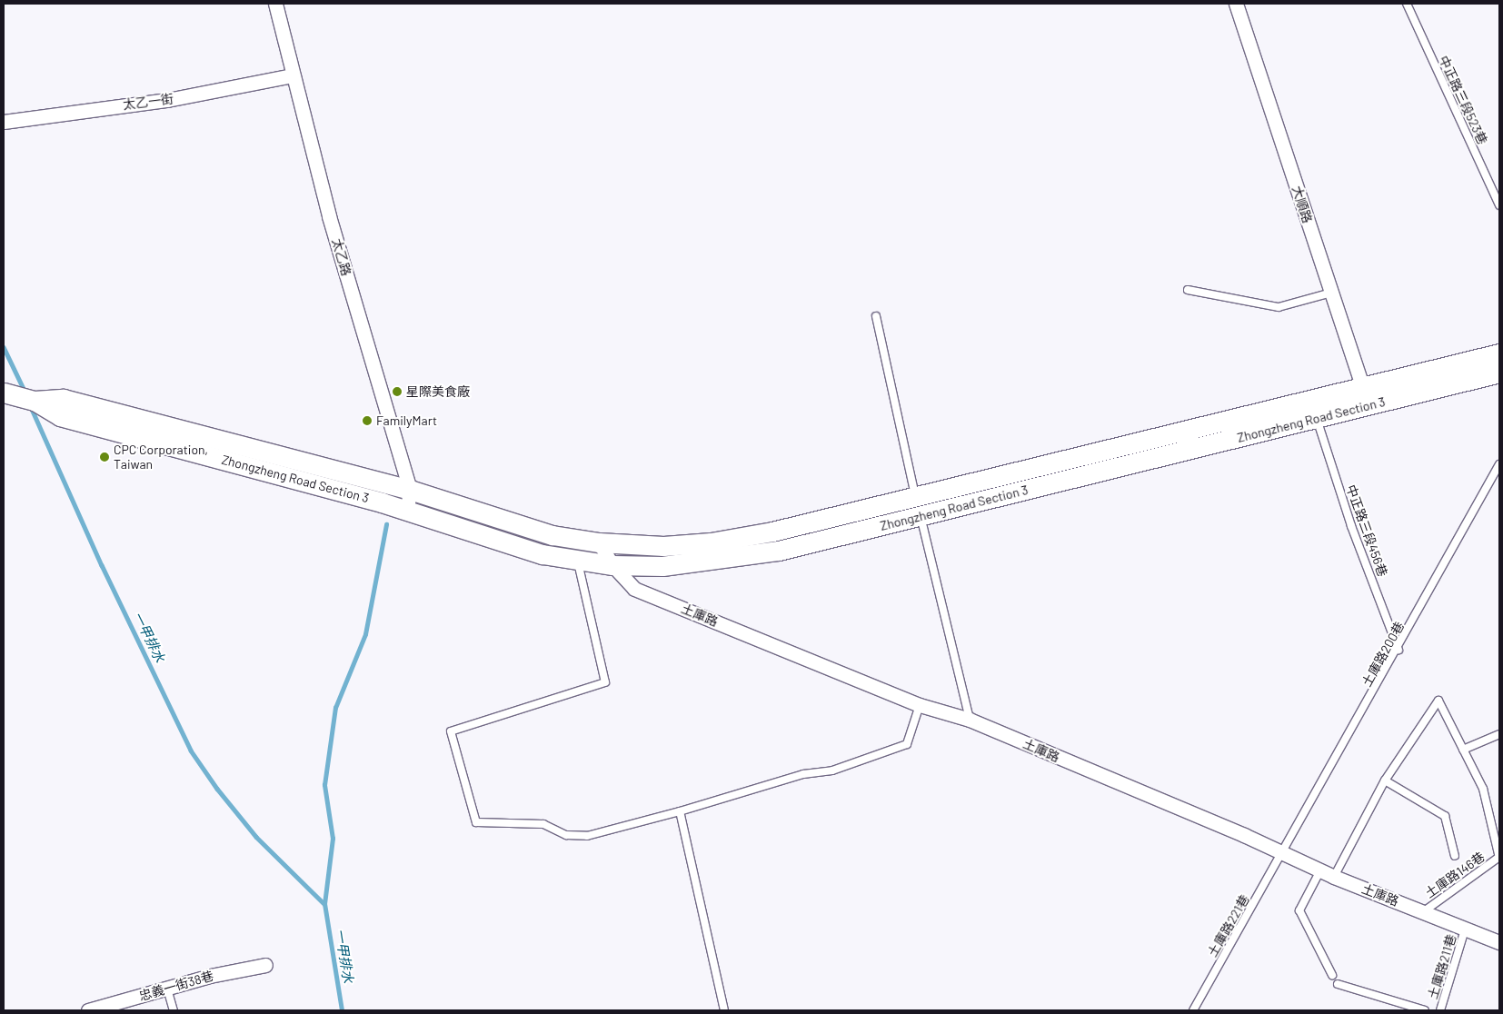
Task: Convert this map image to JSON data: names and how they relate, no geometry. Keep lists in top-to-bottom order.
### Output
{
  "streets": {
    "main road": ["Zhongzheng Road Section 3"],
    "street": [
      "太乙一街",
      "大順路",
      "太乙路",
      "土庫路",
      "忠義一街38巷"
    ],
    "lane": [
      "中正路三段523巷",
      "中正路三段456巷",
      "土庫路200巷",
      "土庫路146巷",
      "土庫路221巷",
      "土庫路211巷"
    ]
  },
  "crossings": [
    ["太乙一街", "太乙路"],
    ["大順路", "Zhongzheng Road Section 3"],
    ["太乙路", "Zhongzheng Road Section 3"],
    ["Zhongzheng Road Section 3", "中正路三段456巷"],
    ["Zhongzheng Road Section 3", "土庫路"],
    ["中正路三段456巷", "土庫路200巷"],
    ["土庫路", "土庫路200巷"],
    ["土庫路", "土庫路146巷"],
    ["土庫路", "土庫路221巷"],
    ["土庫路", "土庫路211巷"],
    ["土庫路200巷", "土庫路221巷"]
  ],
  "water": ["一甲排水"],
  "places": ["星際美食廠", "FamilyMart", "CPC Corporation, Taiwan"]
}
